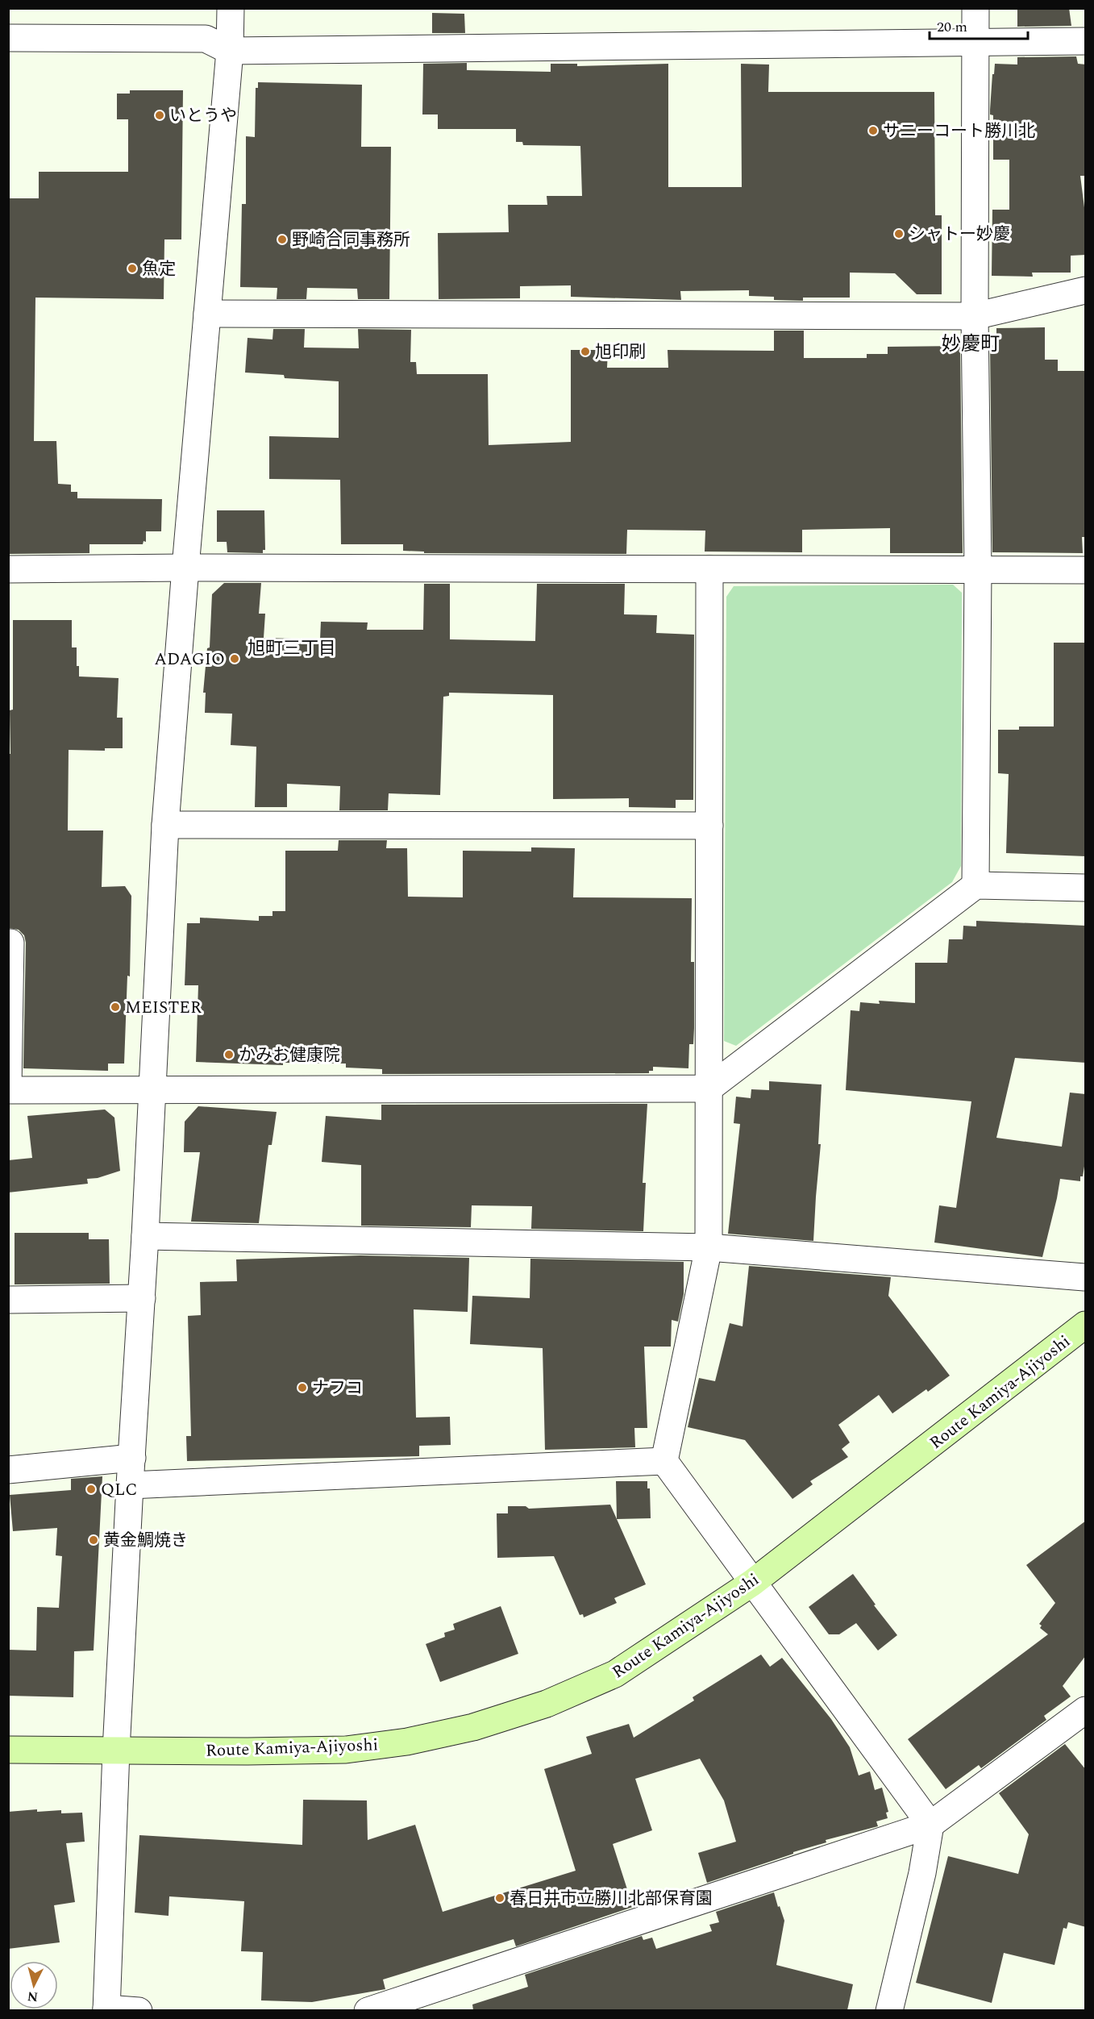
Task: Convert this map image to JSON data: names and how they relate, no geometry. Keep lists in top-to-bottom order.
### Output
{
  "streets": {
    "main road": ["Route Kamiya-Ajiyoshi"]
  },
  "districts": ["妙慶町", "旭町三丁目"],
  "places": [
    "いとうや",
    "サニーコート勝川北",
    "シャトー妙慶",
    "野崎合同事務所",
    "魚定",
    "旭印刷",
    "ADAGIO",
    "MEISTER",
    "かみお健康院",
    "ナフコ",
    "QLC",
    "黄金鯛焼き",
    "春日井市立勝川北部保育園"
  ],
  "scale_bar": "20 m",
  "north": "bottom"
}
